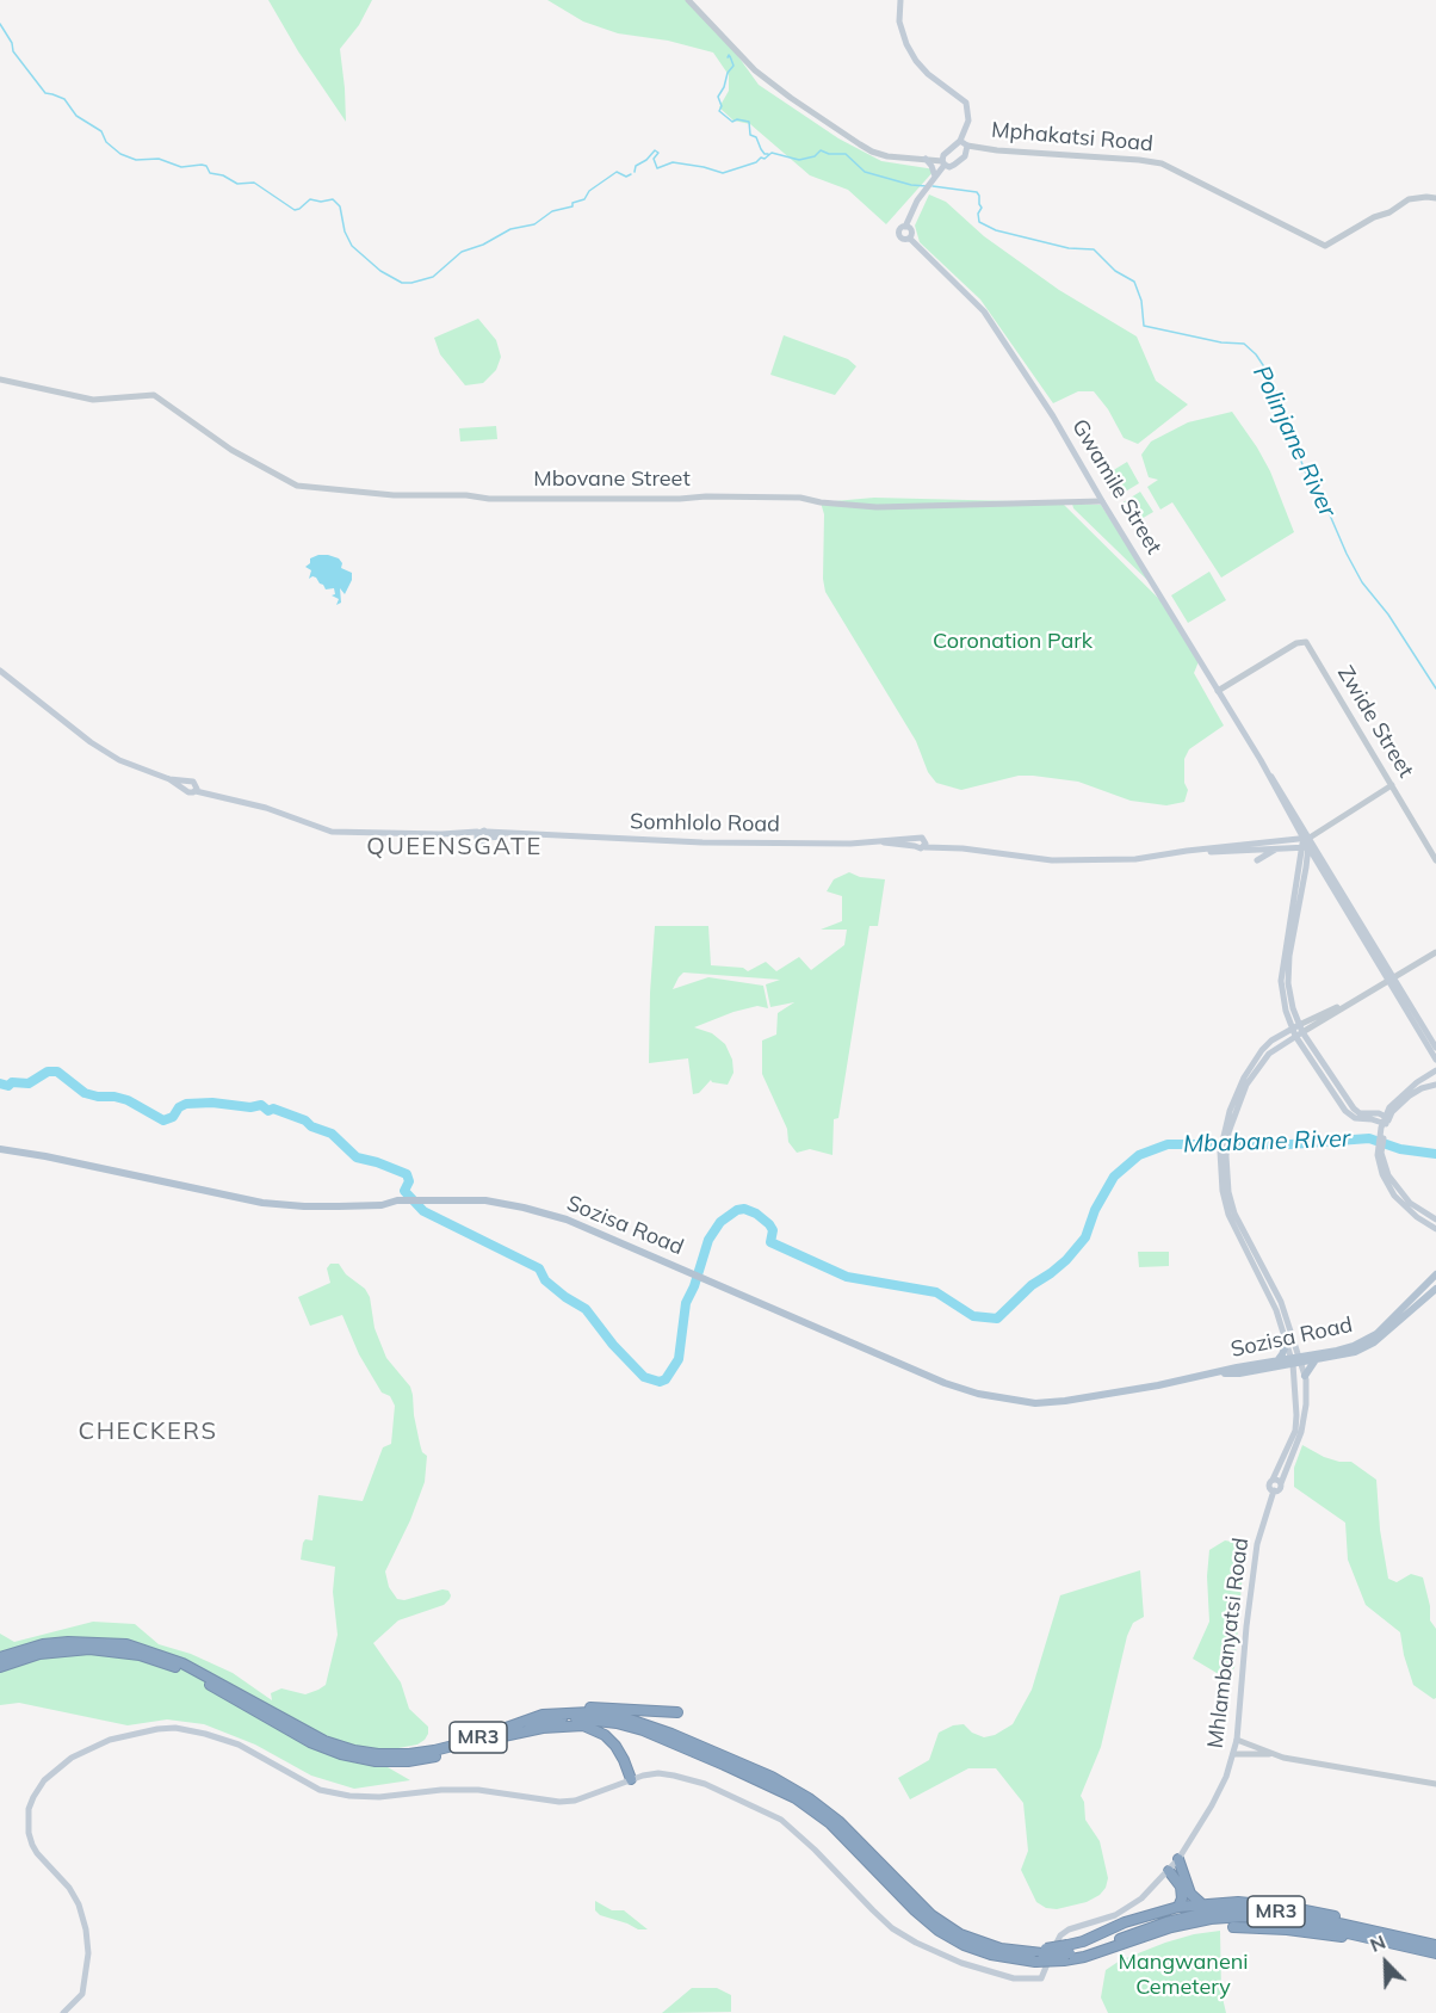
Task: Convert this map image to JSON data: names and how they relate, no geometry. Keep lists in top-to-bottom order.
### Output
{
  "streets": {
    "highway": ["MR3"],
    "main road": [
      "Gwamile Street",
      "Somhlolo Road",
      "Sozisa Road",
      "Mhlambanyatsi Road"
    ],
    "street": ["Mphakatsi Road", "Mbovane Street", "Zwide Street"]
  },
  "crossings": [
    ["Mbovane Street", "Gwamile Street"],
    ["Gwamile Street", "Zwide Street"],
    ["Gwamile Street", "Somhlolo Road"]
  ],
  "districts": ["QUEENSGATE", "CHECKERS"],
  "water": ["Polinjane River", "Mbabane River"],
  "parks": ["Coronation Park", "Mangwaneni Cemetery"],
  "north": "top left"
}
